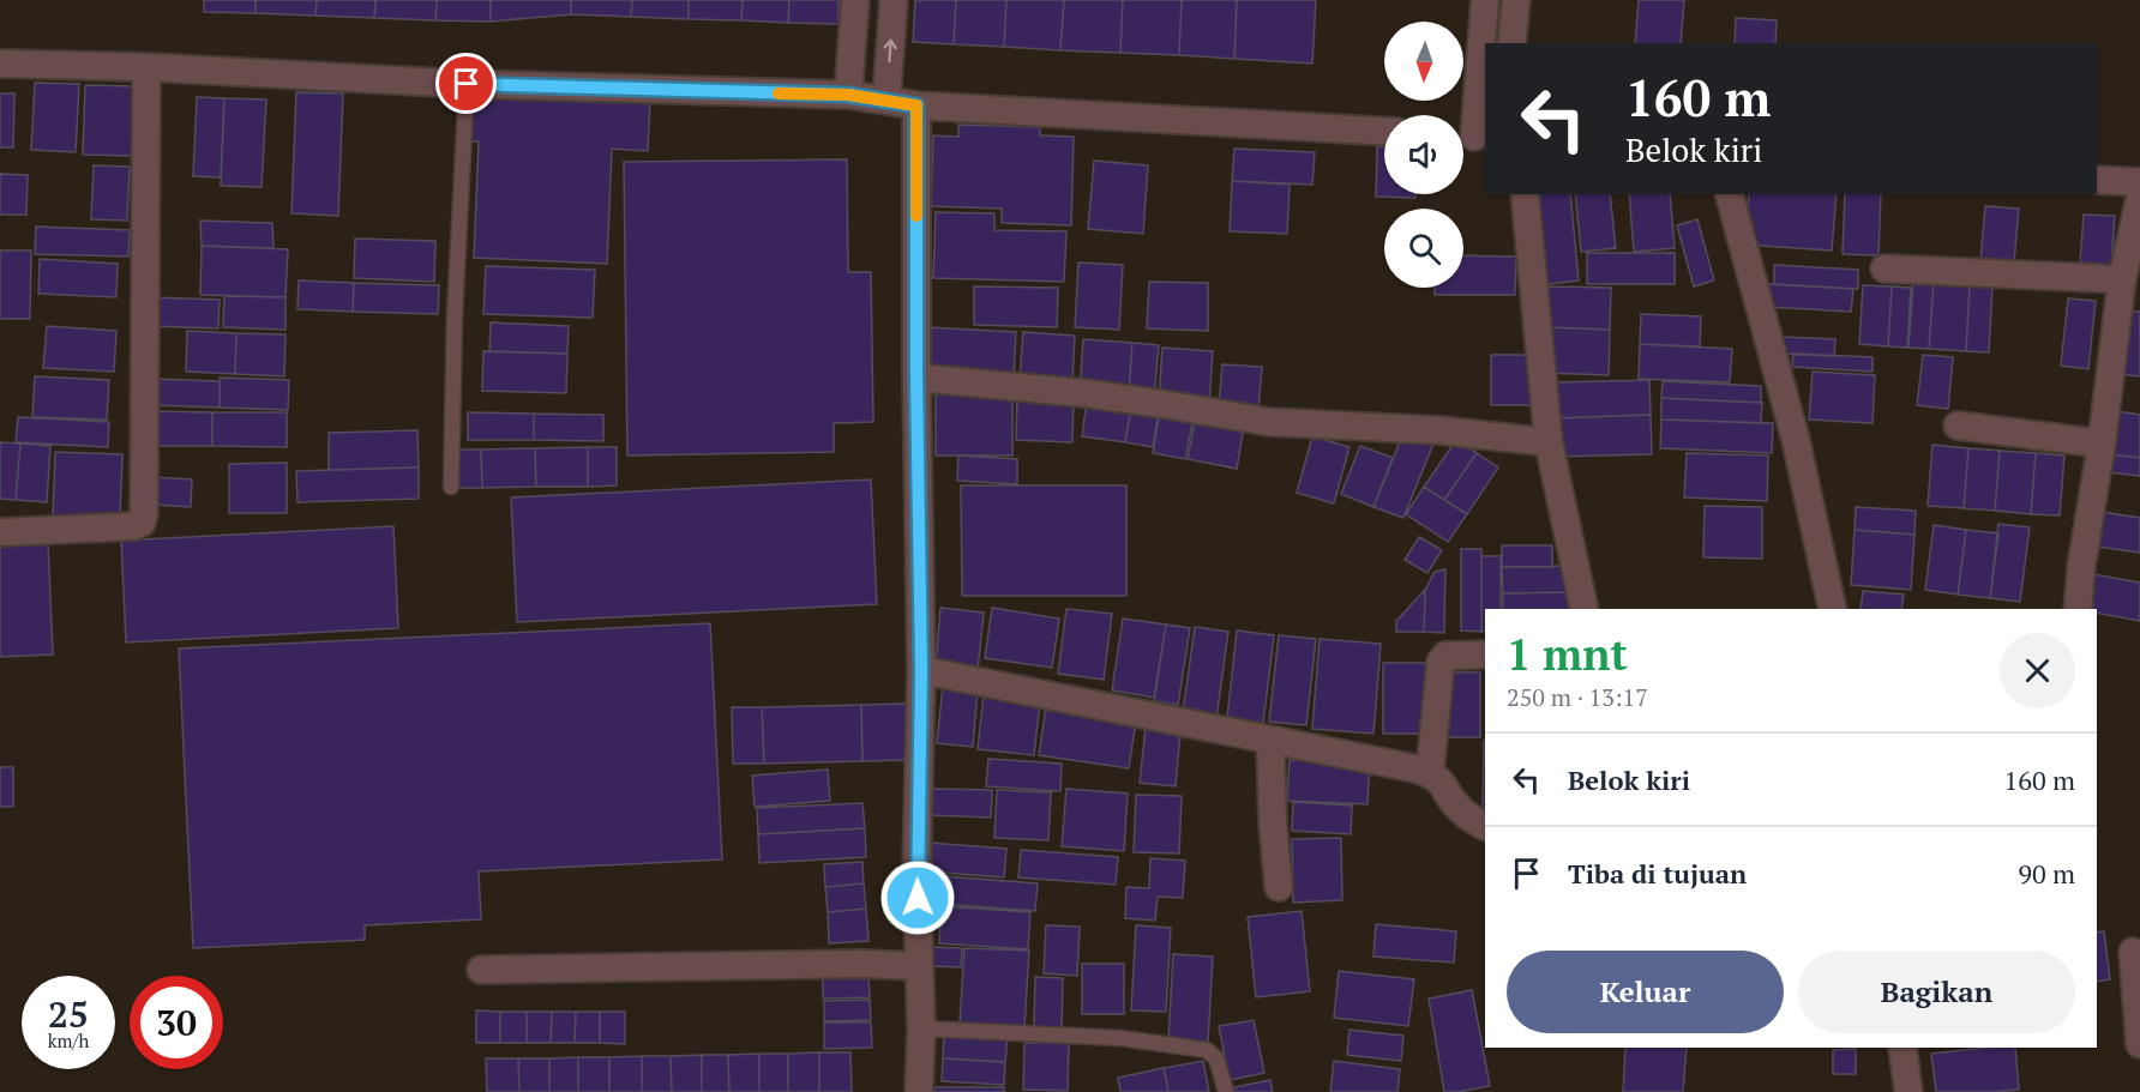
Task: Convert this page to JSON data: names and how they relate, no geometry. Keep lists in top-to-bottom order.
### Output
{
  "north": "bottom",
  "page": {
    "turn": ["160 m", "Belok kiri"],
    "heading": ["1 mnt", "250 m · 13:17"],
    "list": [
      {
        "name": "Belok kiri",
        "value": "160 m"
      },
      {
        "name": "Tiba di tujuan",
        "value": "90 m"
      }
    ],
    "buttons": ["Keluar", "Bagikan"],
    "speed": "25 km/h",
    "limit": "30"
  }
}
